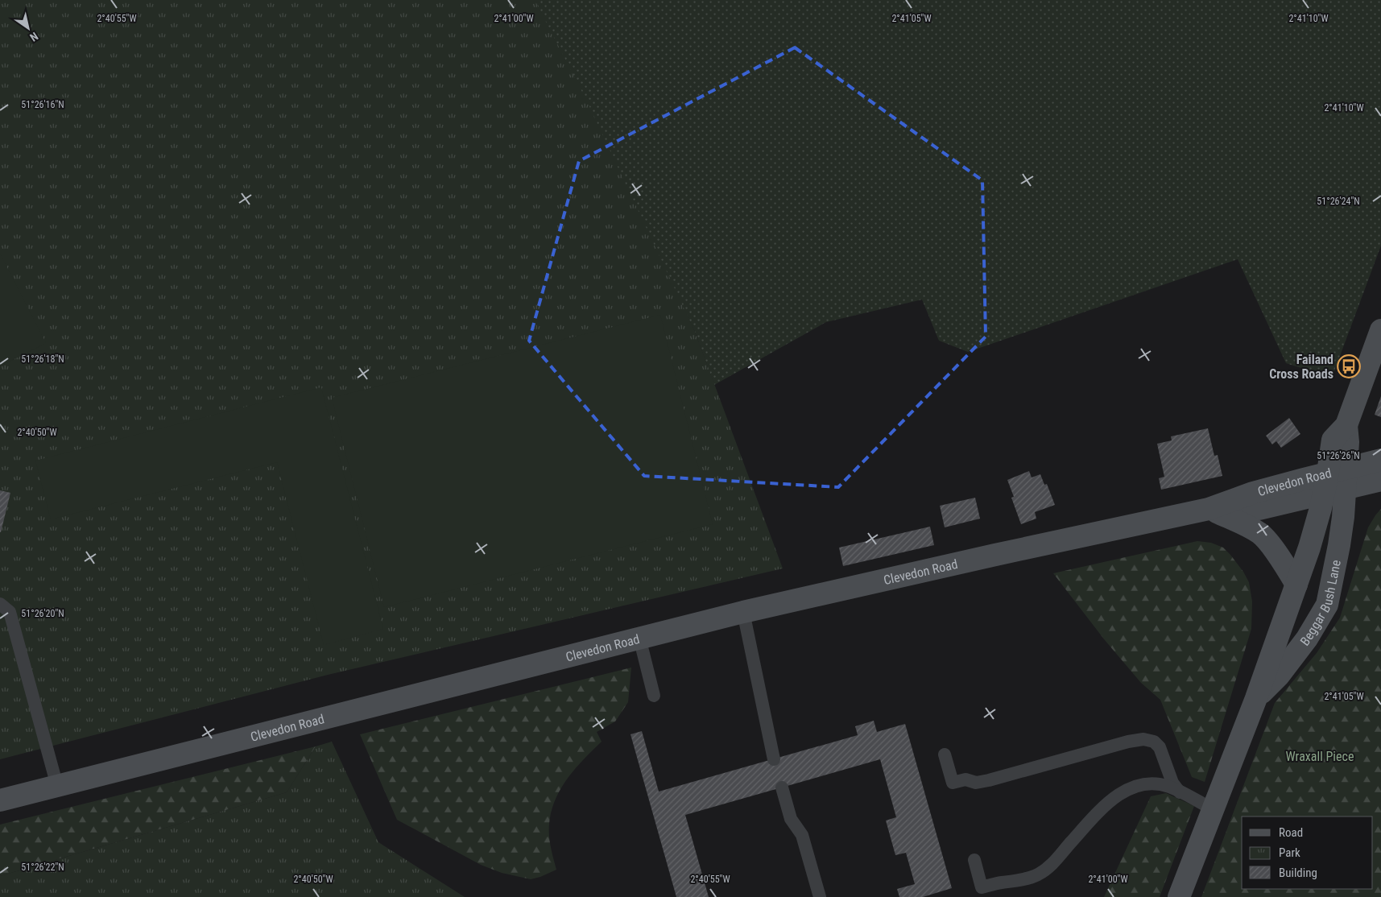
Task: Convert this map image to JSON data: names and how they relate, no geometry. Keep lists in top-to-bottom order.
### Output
{
  "streets": {
    "main road": ["Clevedon Road", "Beggar Bush Lane"]
  },
  "crossings": [
    ["Clevedon Road", "Beggar Bush Lane"]
  ],
  "parks": ["Wraxall Piece"],
  "places": {
    "bus stop": ["Failand Cross Roads"]
  },
  "legend": ["Road", "Park", "Building"],
  "north": "bottom right",
  "coordinates": [
    "2°41'10\"W",
    "2°41'05\"W",
    "2°40'55\"W",
    "2°41'00\"W",
    "51°26'16\"N",
    "51°26'24\"N",
    "51°26'18\"N",
    "2°40'50\"W",
    "51°26'26\"N",
    "51°26'20\"N",
    "51°26'22\"N"
  ]
}
